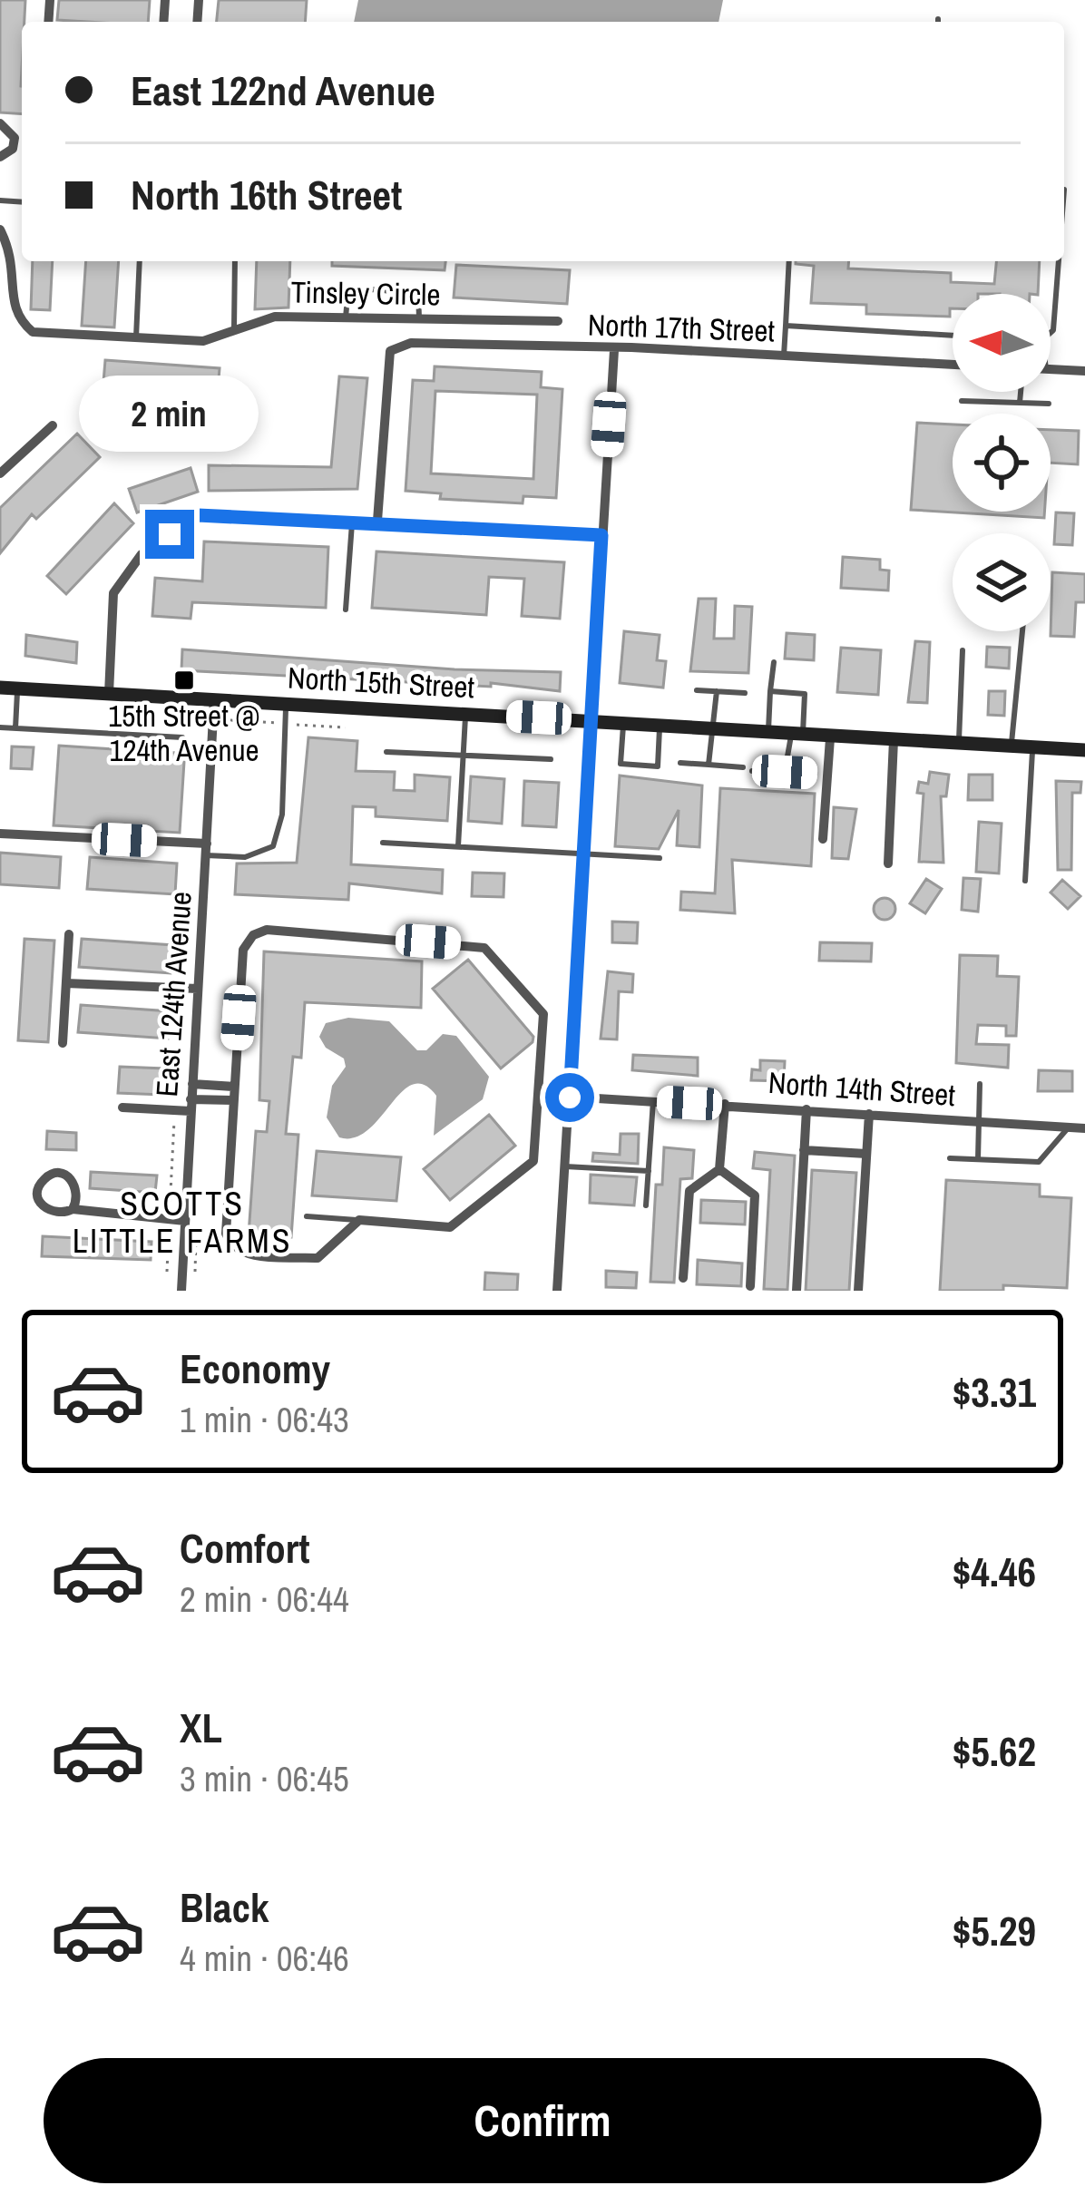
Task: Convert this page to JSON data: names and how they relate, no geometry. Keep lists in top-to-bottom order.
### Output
{
  "streets": {
    "street": [
      "Tinsley Circle",
      "North 17th Street",
      "North 15th Street",
      "East 124th Avenue",
      "North 14th Street"
    ]
  },
  "crossings": [
    ["North 15th Street", "East 124th Avenue"]
  ],
  "districts": ["SCOTTS LITTLE FARMS"],
  "places": {
    "transit": ["15th Street @ 124th Avenue"]
  },
  "north": "left",
  "page": {
    "banner": ["East 122nd Avenue", "North 16th Street"],
    "bubble": "2 min",
    "list": [
      {
        "name": "Economy",
        "note": "1 min · 06:43",
        "value": "$3.31"
      },
      {
        "name": "Comfort",
        "note": "2 min · 06:44",
        "value": "$4.46"
      },
      {
        "name": "XL",
        "note": "3 min · 06:45",
        "value": "$5.62"
      },
      {
        "name": "Black",
        "note": "4 min · 06:46",
        "value": "$5.29"
      }
    ],
    "buttons": "Confirm"
  }
}
